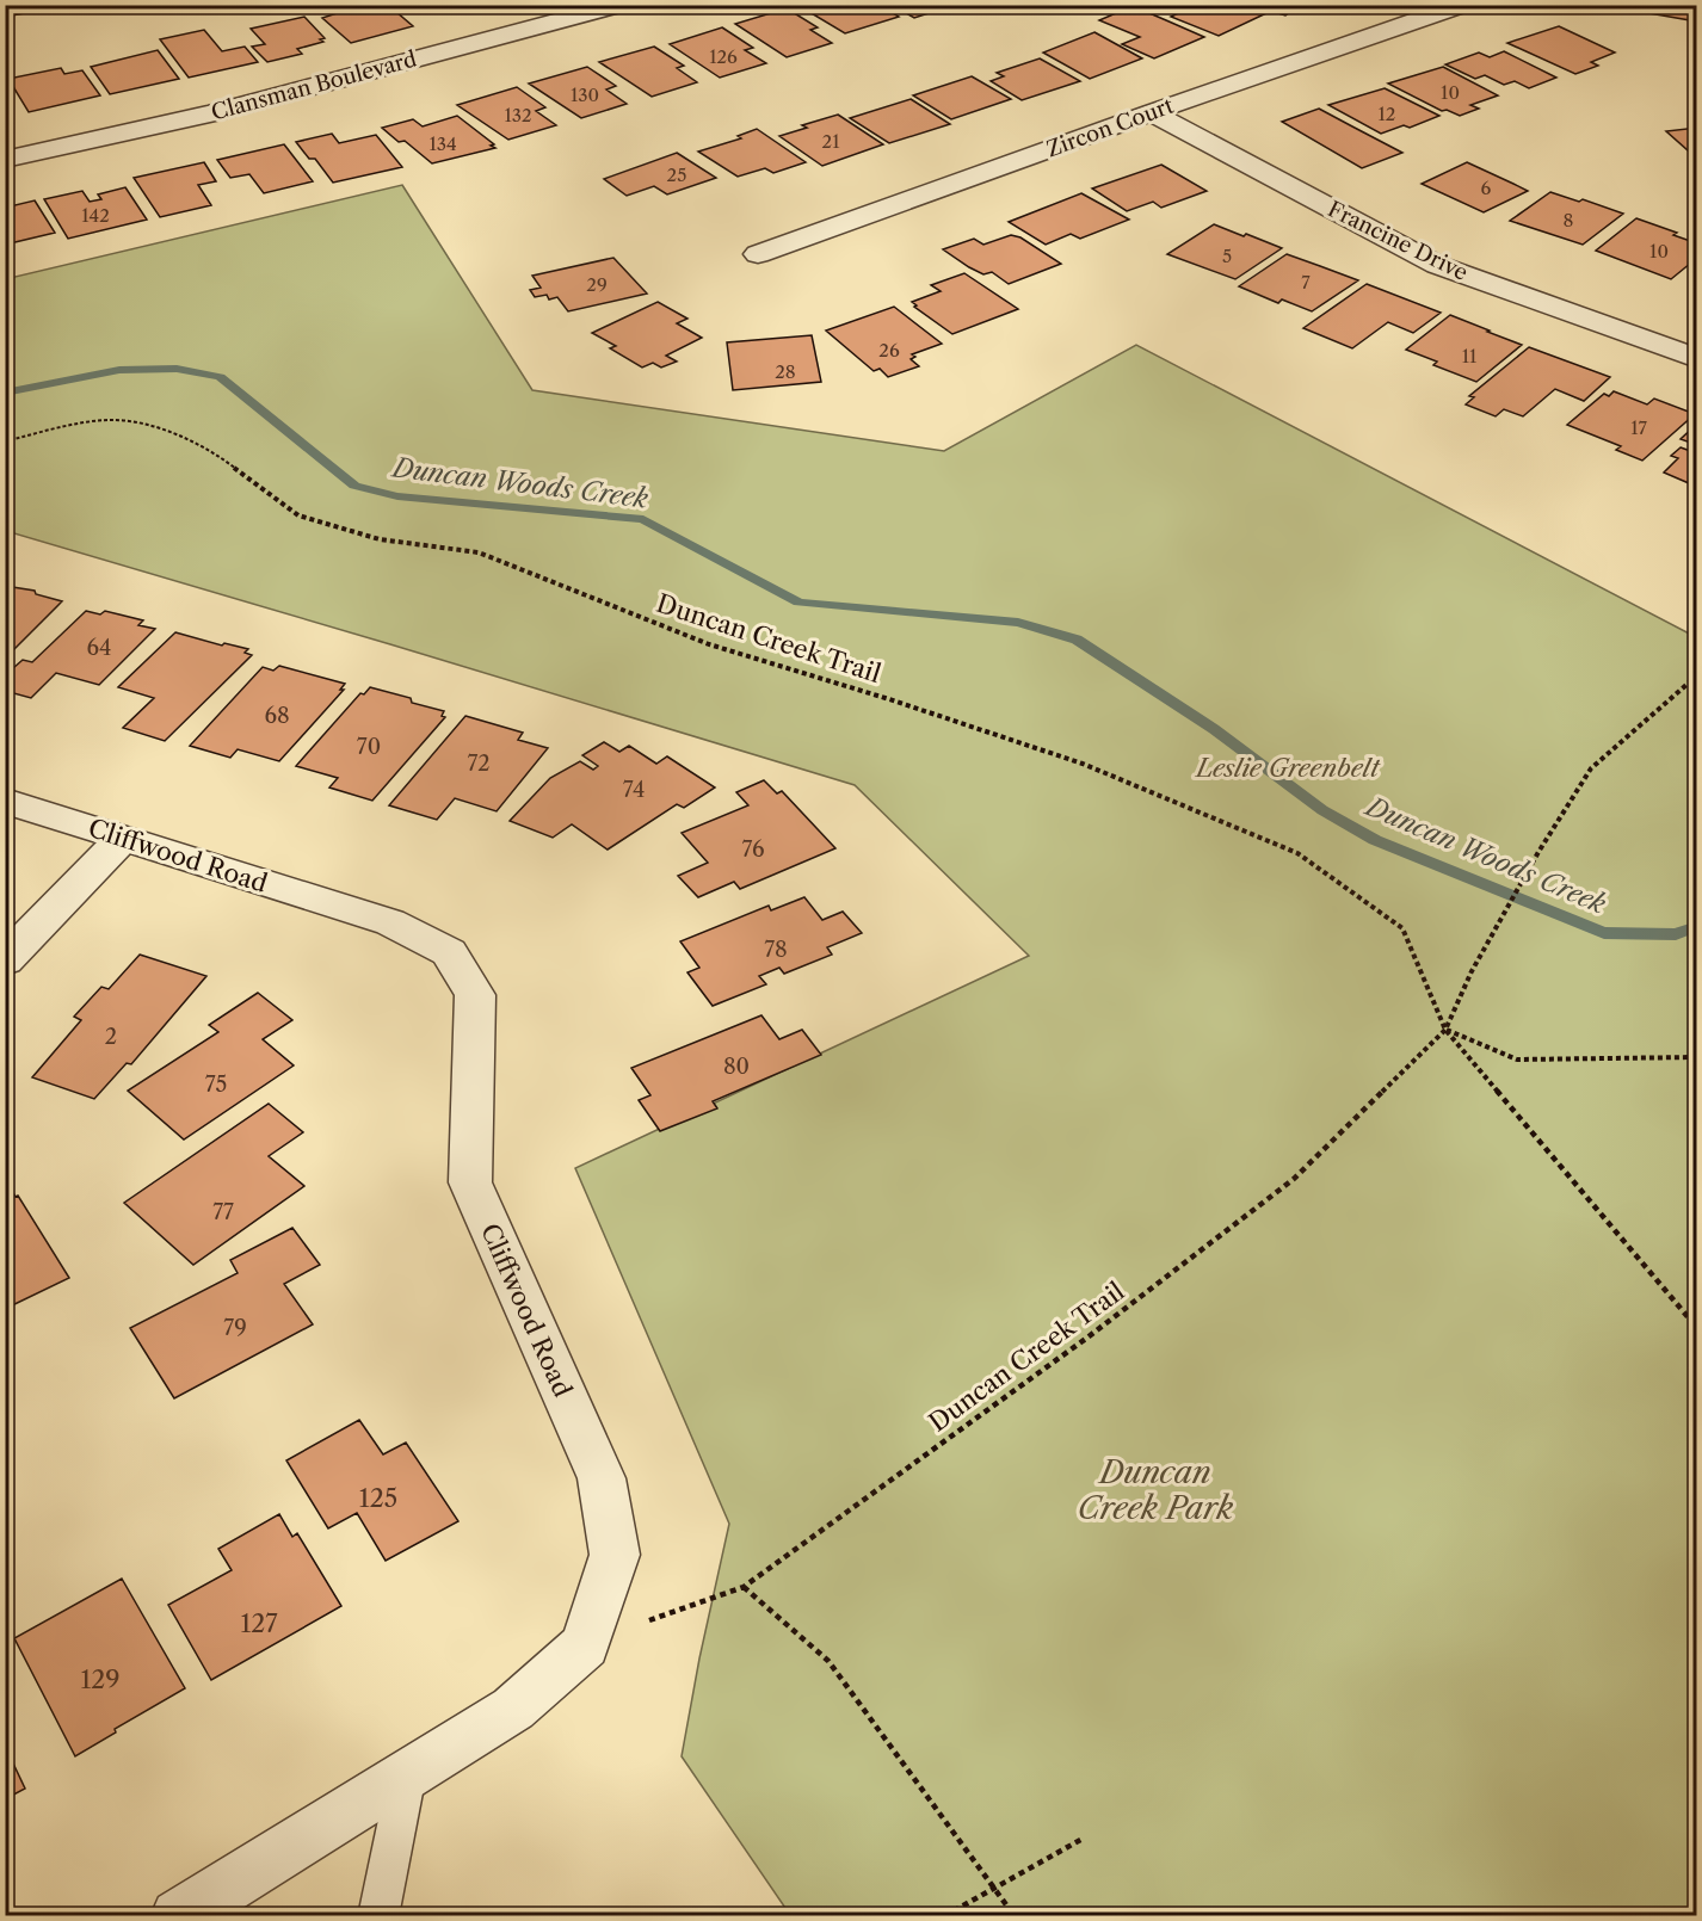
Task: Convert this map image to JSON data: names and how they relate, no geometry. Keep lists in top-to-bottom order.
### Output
{
  "streets": {
    "street": [
      "Clansman Boulevard",
      "Zircon Court",
      "Francine Drive",
      "Cliffwood Road"
    ],
    "path": ["Duncan Creek Trail"]
  },
  "crossings": [
    ["Zircon Court", "Francine Drive"],
    ["Duncan Creek Trail", "Cliffwood Road"]
  ],
  "water": ["Duncan Woods Creek"],
  "parks": ["Leslie Greenbelt", "Duncan Creek Park"],
  "house_numbers": [
    "126",
    "10",
    "130",
    "12",
    "132",
    "21",
    "134",
    "25",
    "6",
    "142",
    "8",
    "10",
    "5",
    "7",
    "29",
    "26",
    "11",
    "28",
    "17",
    "64",
    "68",
    "70",
    "72",
    "74",
    "76",
    "78",
    "2",
    "80",
    "75",
    "77",
    "79",
    "125",
    "127",
    "129"
  ]
}
